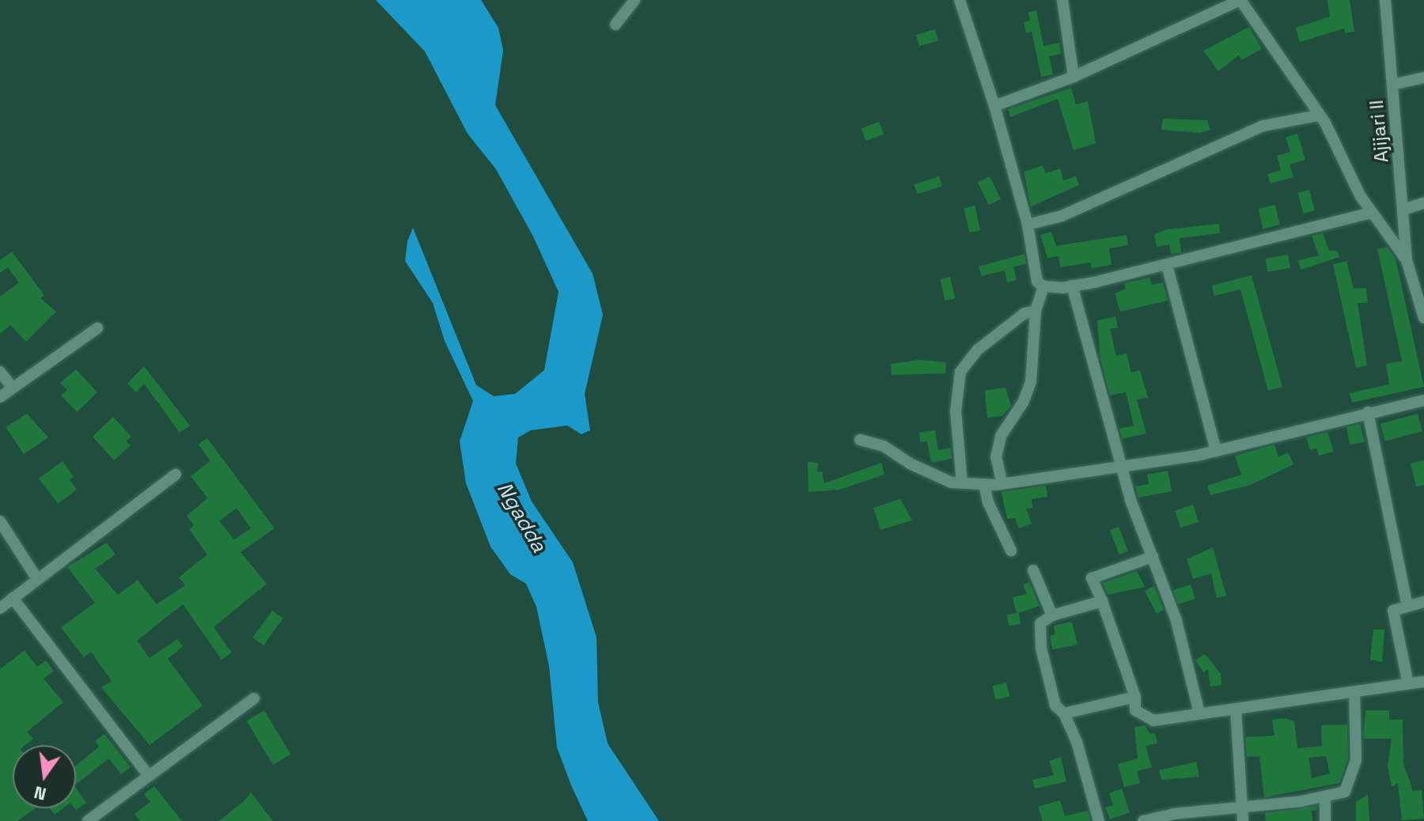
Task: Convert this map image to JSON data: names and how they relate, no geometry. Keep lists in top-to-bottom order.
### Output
{
  "streets": {
    "street": ["Ajijari II"]
  },
  "water": ["Ngadda"],
  "north": "bottom"
}
